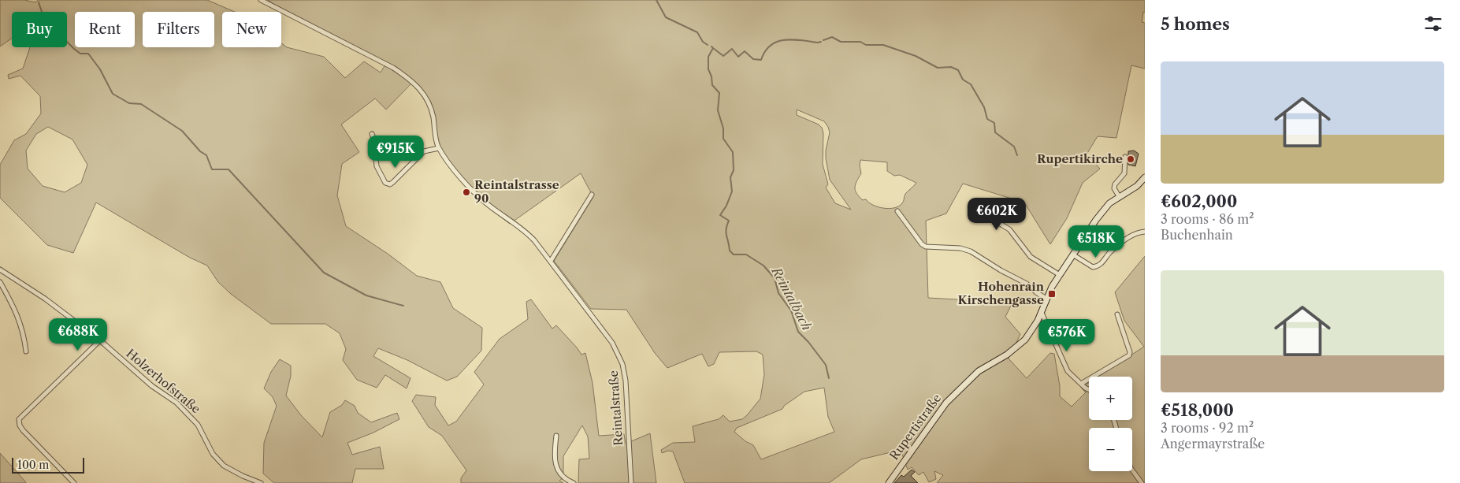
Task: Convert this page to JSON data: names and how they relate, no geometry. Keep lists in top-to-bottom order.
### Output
{
  "streets": {
    "main road": ["Rupertistraße"],
    "street": ["Holzerhofstraße", "Reintalstraße"]
  },
  "water": ["Reintalbach"],
  "places": {
    "other": ["Rupertikirche", "Reintalstrasse 90"],
    "transit": ["Hohenrain Kirschengasse"]
  },
  "scale_bar": "100 m",
  "page": {
    "heading": "5 homes",
    "chip": [
      "Buy",
      "Rent",
      "Filters",
      "New"
    ],
    "list": [
      {
        "name": "€602,000",
        "note": "3 rooms · 86 m² · Buchenhain"
      },
      {
        "name": "€518,000",
        "note": "3 rooms · 92 m² · Angermayrstraße"
      }
    ],
    "price": [
      "€915K",
      "€602K",
      "€518K",
      "€688K",
      "€576K"
    ],
    "map_buttons": ["+", "−"],
    "scale": "100 m"
  }
}
